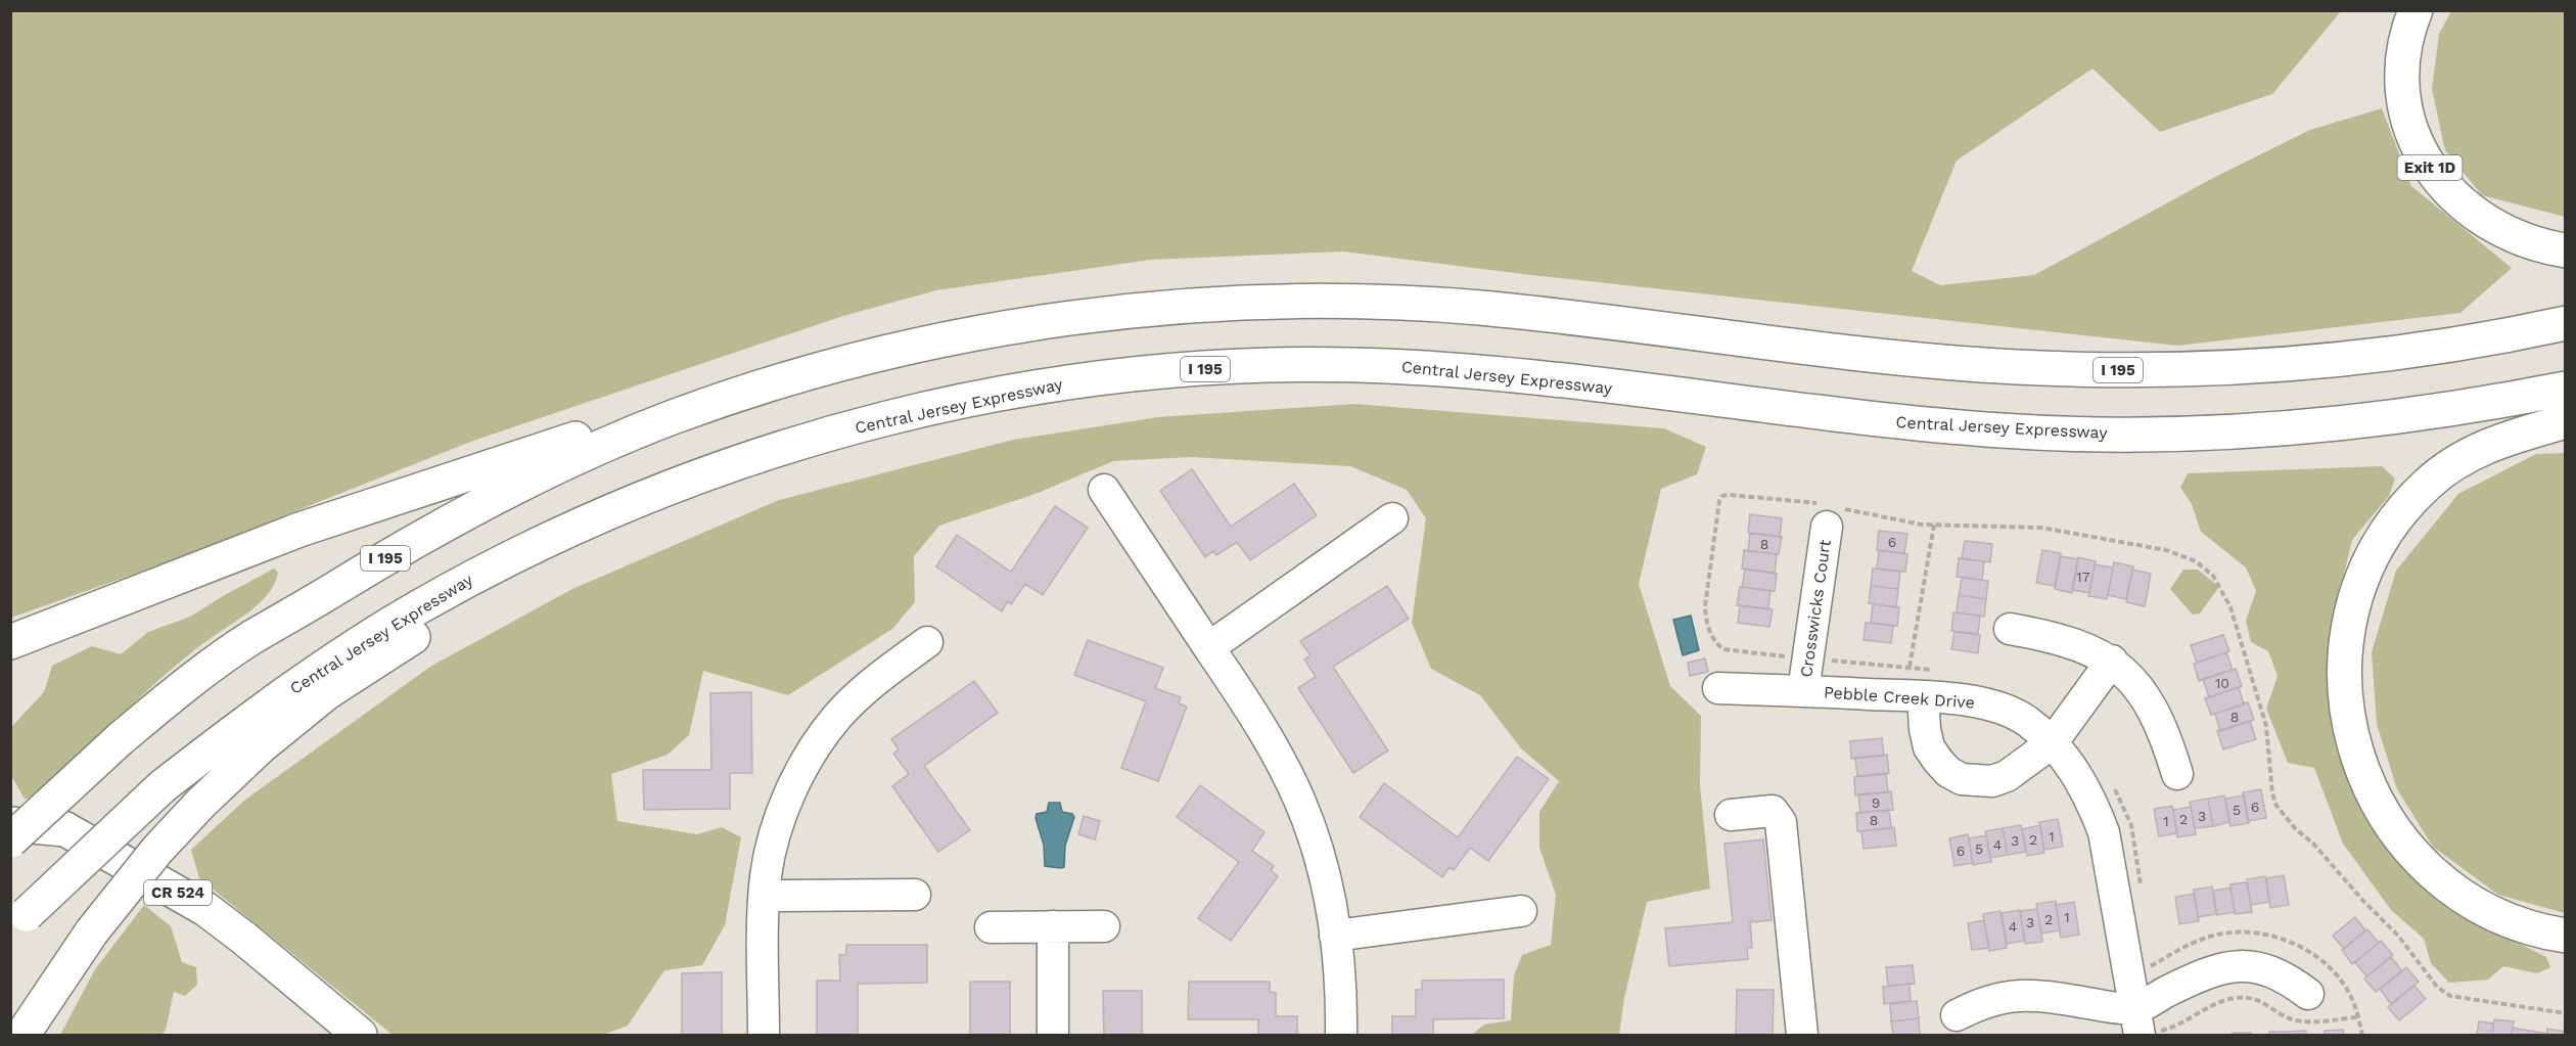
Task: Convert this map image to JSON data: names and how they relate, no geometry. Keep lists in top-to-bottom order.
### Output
{
  "streets": {
    "main road": [
      "Exit 1D",
      "I 195",
      "Central Jersey Expressway",
      "CR 524"
    ],
    "street": ["Crosswicks Court", "Pebble Creek Drive"]
  },
  "crossings": [
    ["Crosswicks Court", "Pebble Creek Drive"]
  ],
  "house_numbers": [
    "6",
    "8",
    "17",
    "10",
    "8",
    "9",
    "6",
    "5",
    "3",
    "2",
    "8",
    "1",
    "1",
    "2",
    "3",
    "4",
    "5",
    "6",
    "1",
    "2",
    "3",
    "4"
  ]
}
